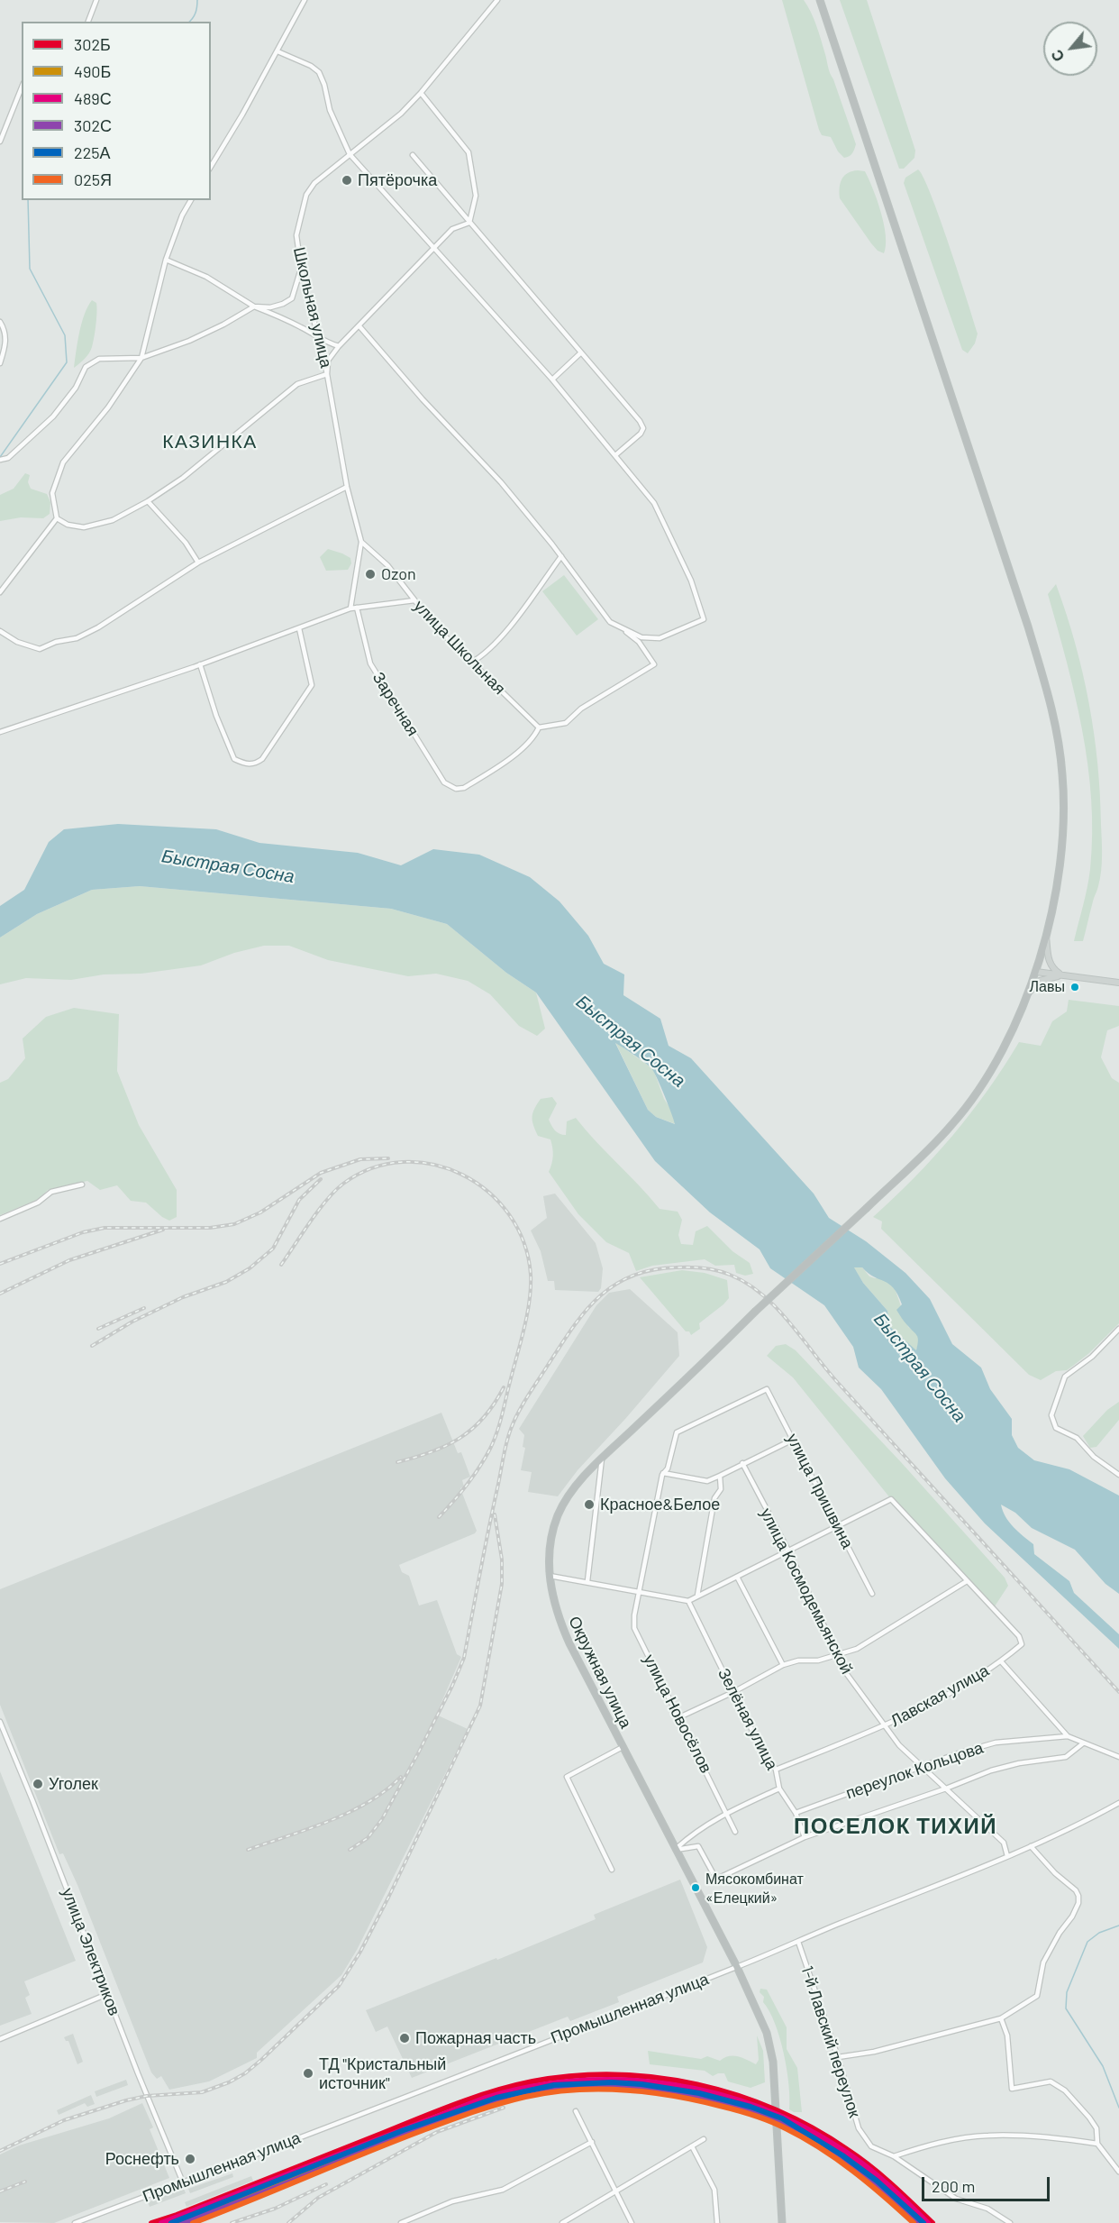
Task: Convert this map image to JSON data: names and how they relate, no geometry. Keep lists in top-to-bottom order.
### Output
{
  "streets": {
    "highway": ["Окружная улица"],
    "street": [
      "Школьная улица",
      "улица Школьная",
      "Заречная",
      "улица Пришвина",
      "улица Космодемьянской",
      "Лавская улица",
      "улица Новосёлов",
      "Зелёная улица",
      "переулок Кольцова",
      "улица Электриков",
      "Промышленная улица",
      "1-й Лавский переулок"
    ]
  },
  "crossings": [
    ["Школьная улица", "улица Школьная"],
    ["улица Школьная", "Заречная"],
    ["улица Пришвина", "улица Новосёлов"],
    ["улица Космодемьянской", "Лавская улица"],
    ["улица Космодемьянской", "переулок Кольцова"],
    ["улица Космодемьянской", "Промышленная улица"],
    ["Окружная улица", "Промышленная улица"],
    ["Лавская улица", "Зелёная улица"],
    ["Зелёная улица", "переулок Кольцова"],
    ["улица Электриков", "Промышленная улица"],
    ["Промышленная улица", "1-й Лавский переулок"]
  ],
  "districts": ["КАЗИНКА", "ПОСЕЛОК ТИХИЙ"],
  "water": ["Быстрая Сосна"],
  "places": [
    "Пятёрочка",
    "Ozon",
    "Лавы",
    "Красное&Белое",
    "Уголек",
    "Мясокомбинат «Елецкий»",
    "Пожарная часть",
    "ТД \"Кристальный источник\"",
    "Роснефть"
  ],
  "lines": [
    "transit line 302Б",
    "transit line 489С",
    "transit line 490Б",
    "transit line 225А",
    "transit line 302С",
    "transit line 025Я"
  ],
  "legend": [
    "302Б",
    "490Б",
    "489С",
    "302С",
    "225А",
    "025Я"
  ],
  "scale_bar": "200 m",
  "north": "bottom left"
}
